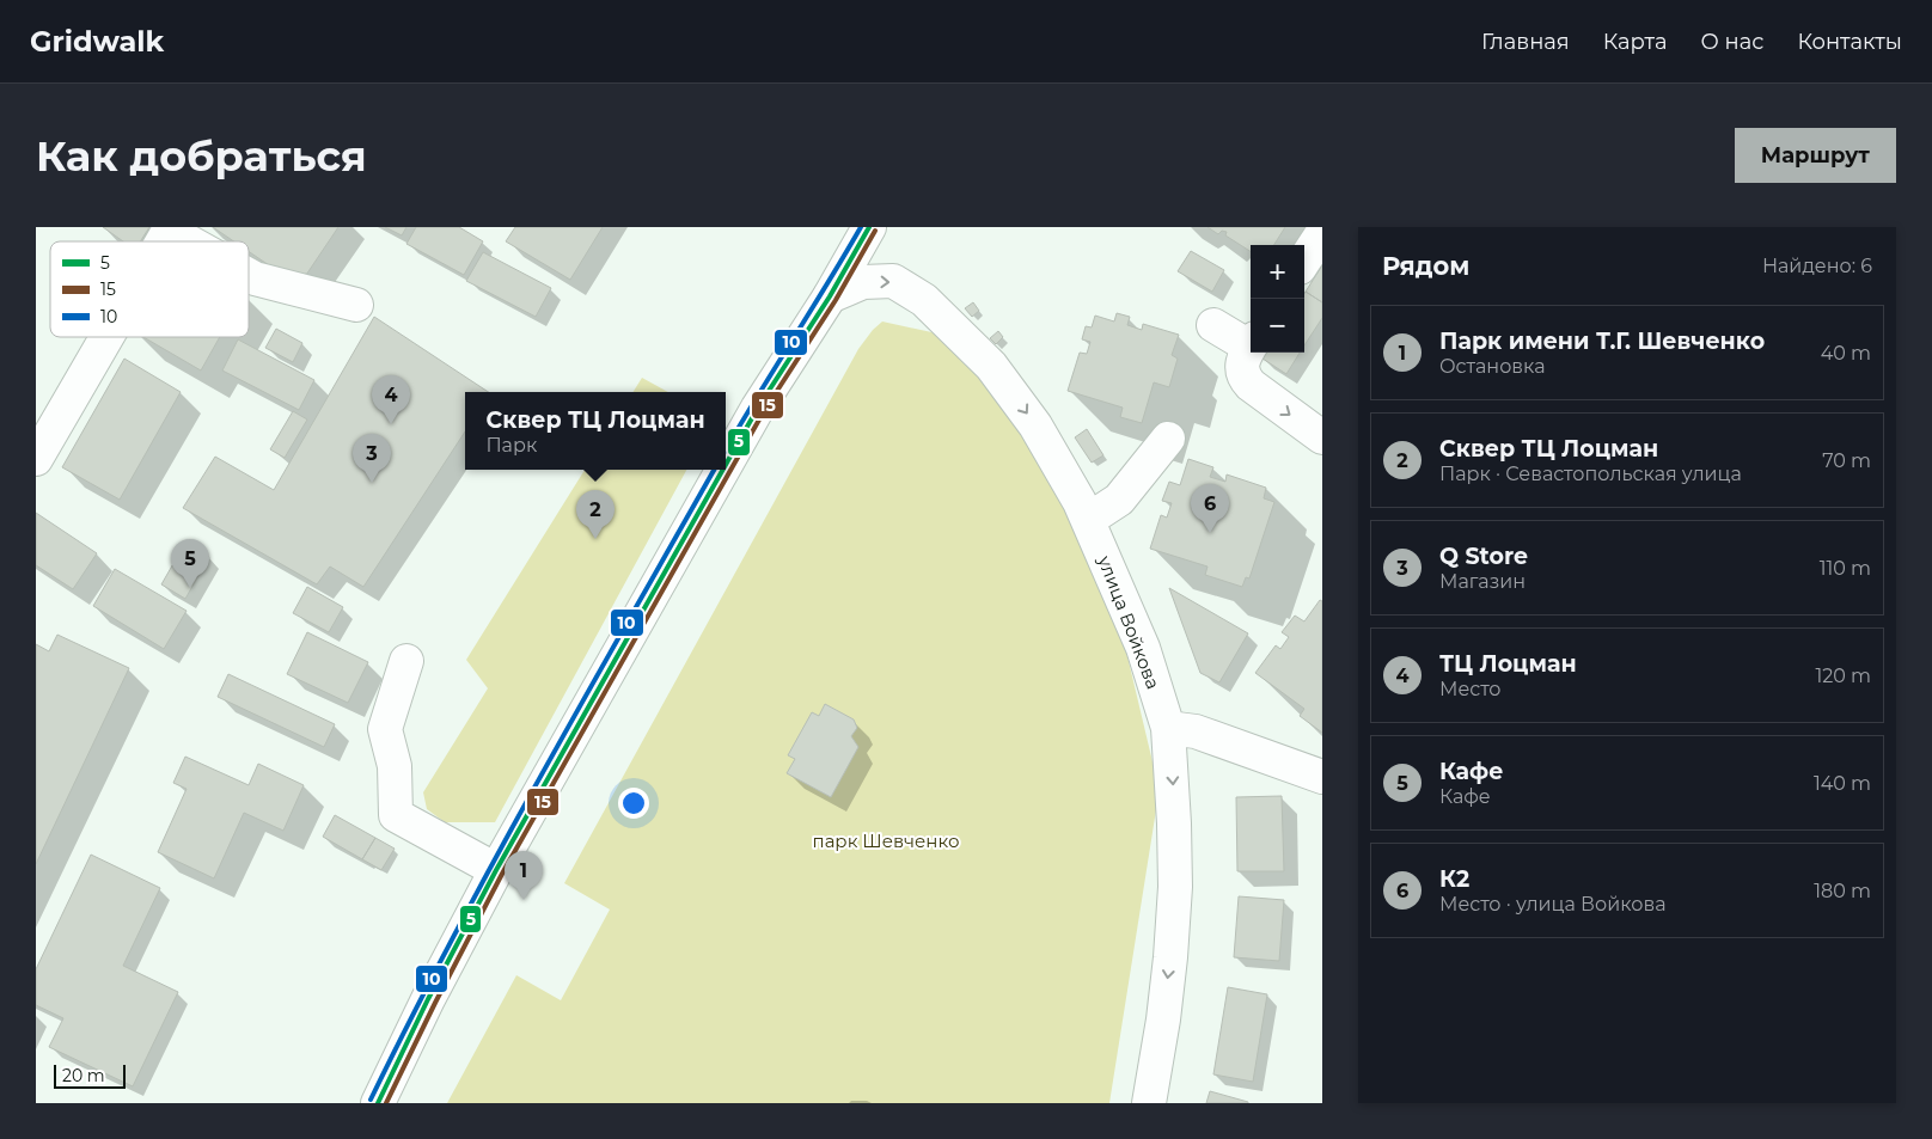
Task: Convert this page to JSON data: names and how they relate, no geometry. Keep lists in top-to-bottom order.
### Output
{
  "streets": {
    "street": ["улица Войкова"]
  },
  "one_way": ["улица Войкова"],
  "parks": ["парк Шевченко"],
  "lines": ["transit line 5", "transit line 10", "transit line 15"],
  "legend": ["5", "15", "10"],
  "scale_bar": "20 m",
  "page": {
    "header": "Gridwalk",
    "nav": [
      "Главная",
      "Карта",
      "О нас",
      "Контакты"
    ],
    "buttons": "Маршрут",
    "title": "Как добраться",
    "heading": ["Рядом", "Найдено: 6"],
    "map_buttons": ["+", "−"],
    "list": [
      {
        "mark": "1",
        "name": "Парк имени Т.Г. Шевченко",
        "note": "Остановка",
        "value": "40 m"
      },
      {
        "mark": "2",
        "name": "Сквер ТЦ Лоцман",
        "note": "Парк · Севастопольская улица",
        "value": "70 m"
      },
      {
        "mark": "3",
        "name": "Q Store",
        "note": "Магазин",
        "value": "110 m"
      },
      {
        "mark": "4",
        "name": "ТЦ Лоцман",
        "note": "Место",
        "value": "120 m"
      },
      {
        "mark": "5",
        "name": "Кафе",
        "note": "Кафе",
        "value": "140 m"
      },
      {
        "mark": "6",
        "name": "К2",
        "note": "Место · улица Войкова",
        "value": "180 m"
      }
    ],
    "pins": [
      "4",
      "3",
      "6",
      "2",
      "5",
      "1"
    ],
    "popup": ["Сквер ТЦ Лоцман", "Парк"],
    "scale": "20 m"
  }
}
